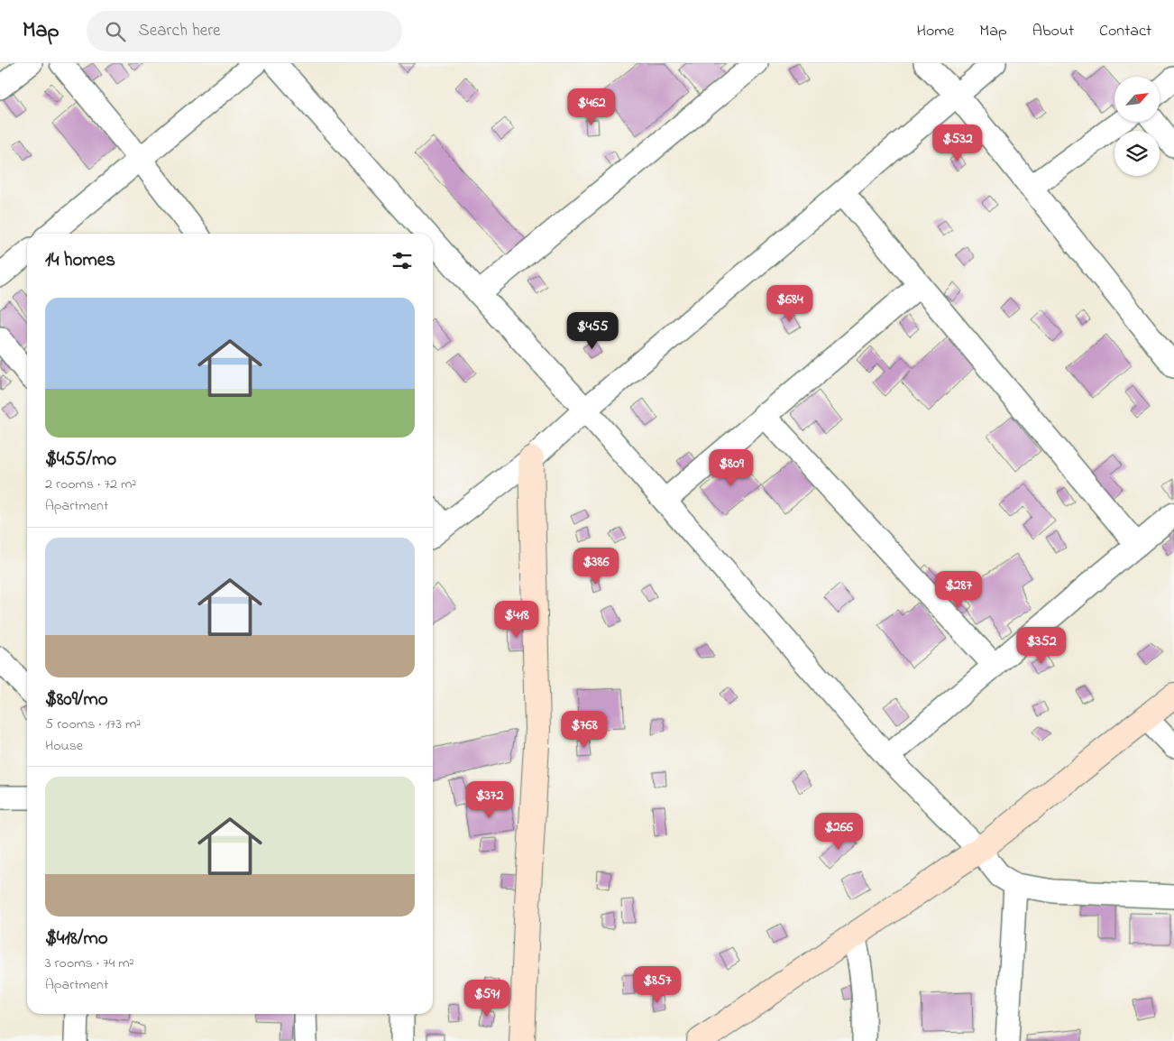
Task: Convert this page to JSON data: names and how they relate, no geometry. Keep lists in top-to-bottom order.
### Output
{
  "north": "top right",
  "page": {
    "header": "Map",
    "search": "Search here",
    "nav": [
      "Home",
      "Map",
      "About",
      "Contact"
    ],
    "price": [
      "$462",
      "$532",
      "$684",
      "$455",
      "$809",
      "$386",
      "$287",
      "$418",
      "$352",
      "$768",
      "$372",
      "$266",
      "$857",
      "$591"
    ],
    "heading": "14 homes",
    "list": [
      {
        "name": "$455/mo",
        "note": "2 rooms · 72 m² · Apartment"
      },
      {
        "name": "$809/mo",
        "note": "5 rooms · 173 m² · House"
      },
      {
        "name": "$418/mo",
        "note": "3 rooms · 74 m² · Apartment"
      }
    ]
  }
}
